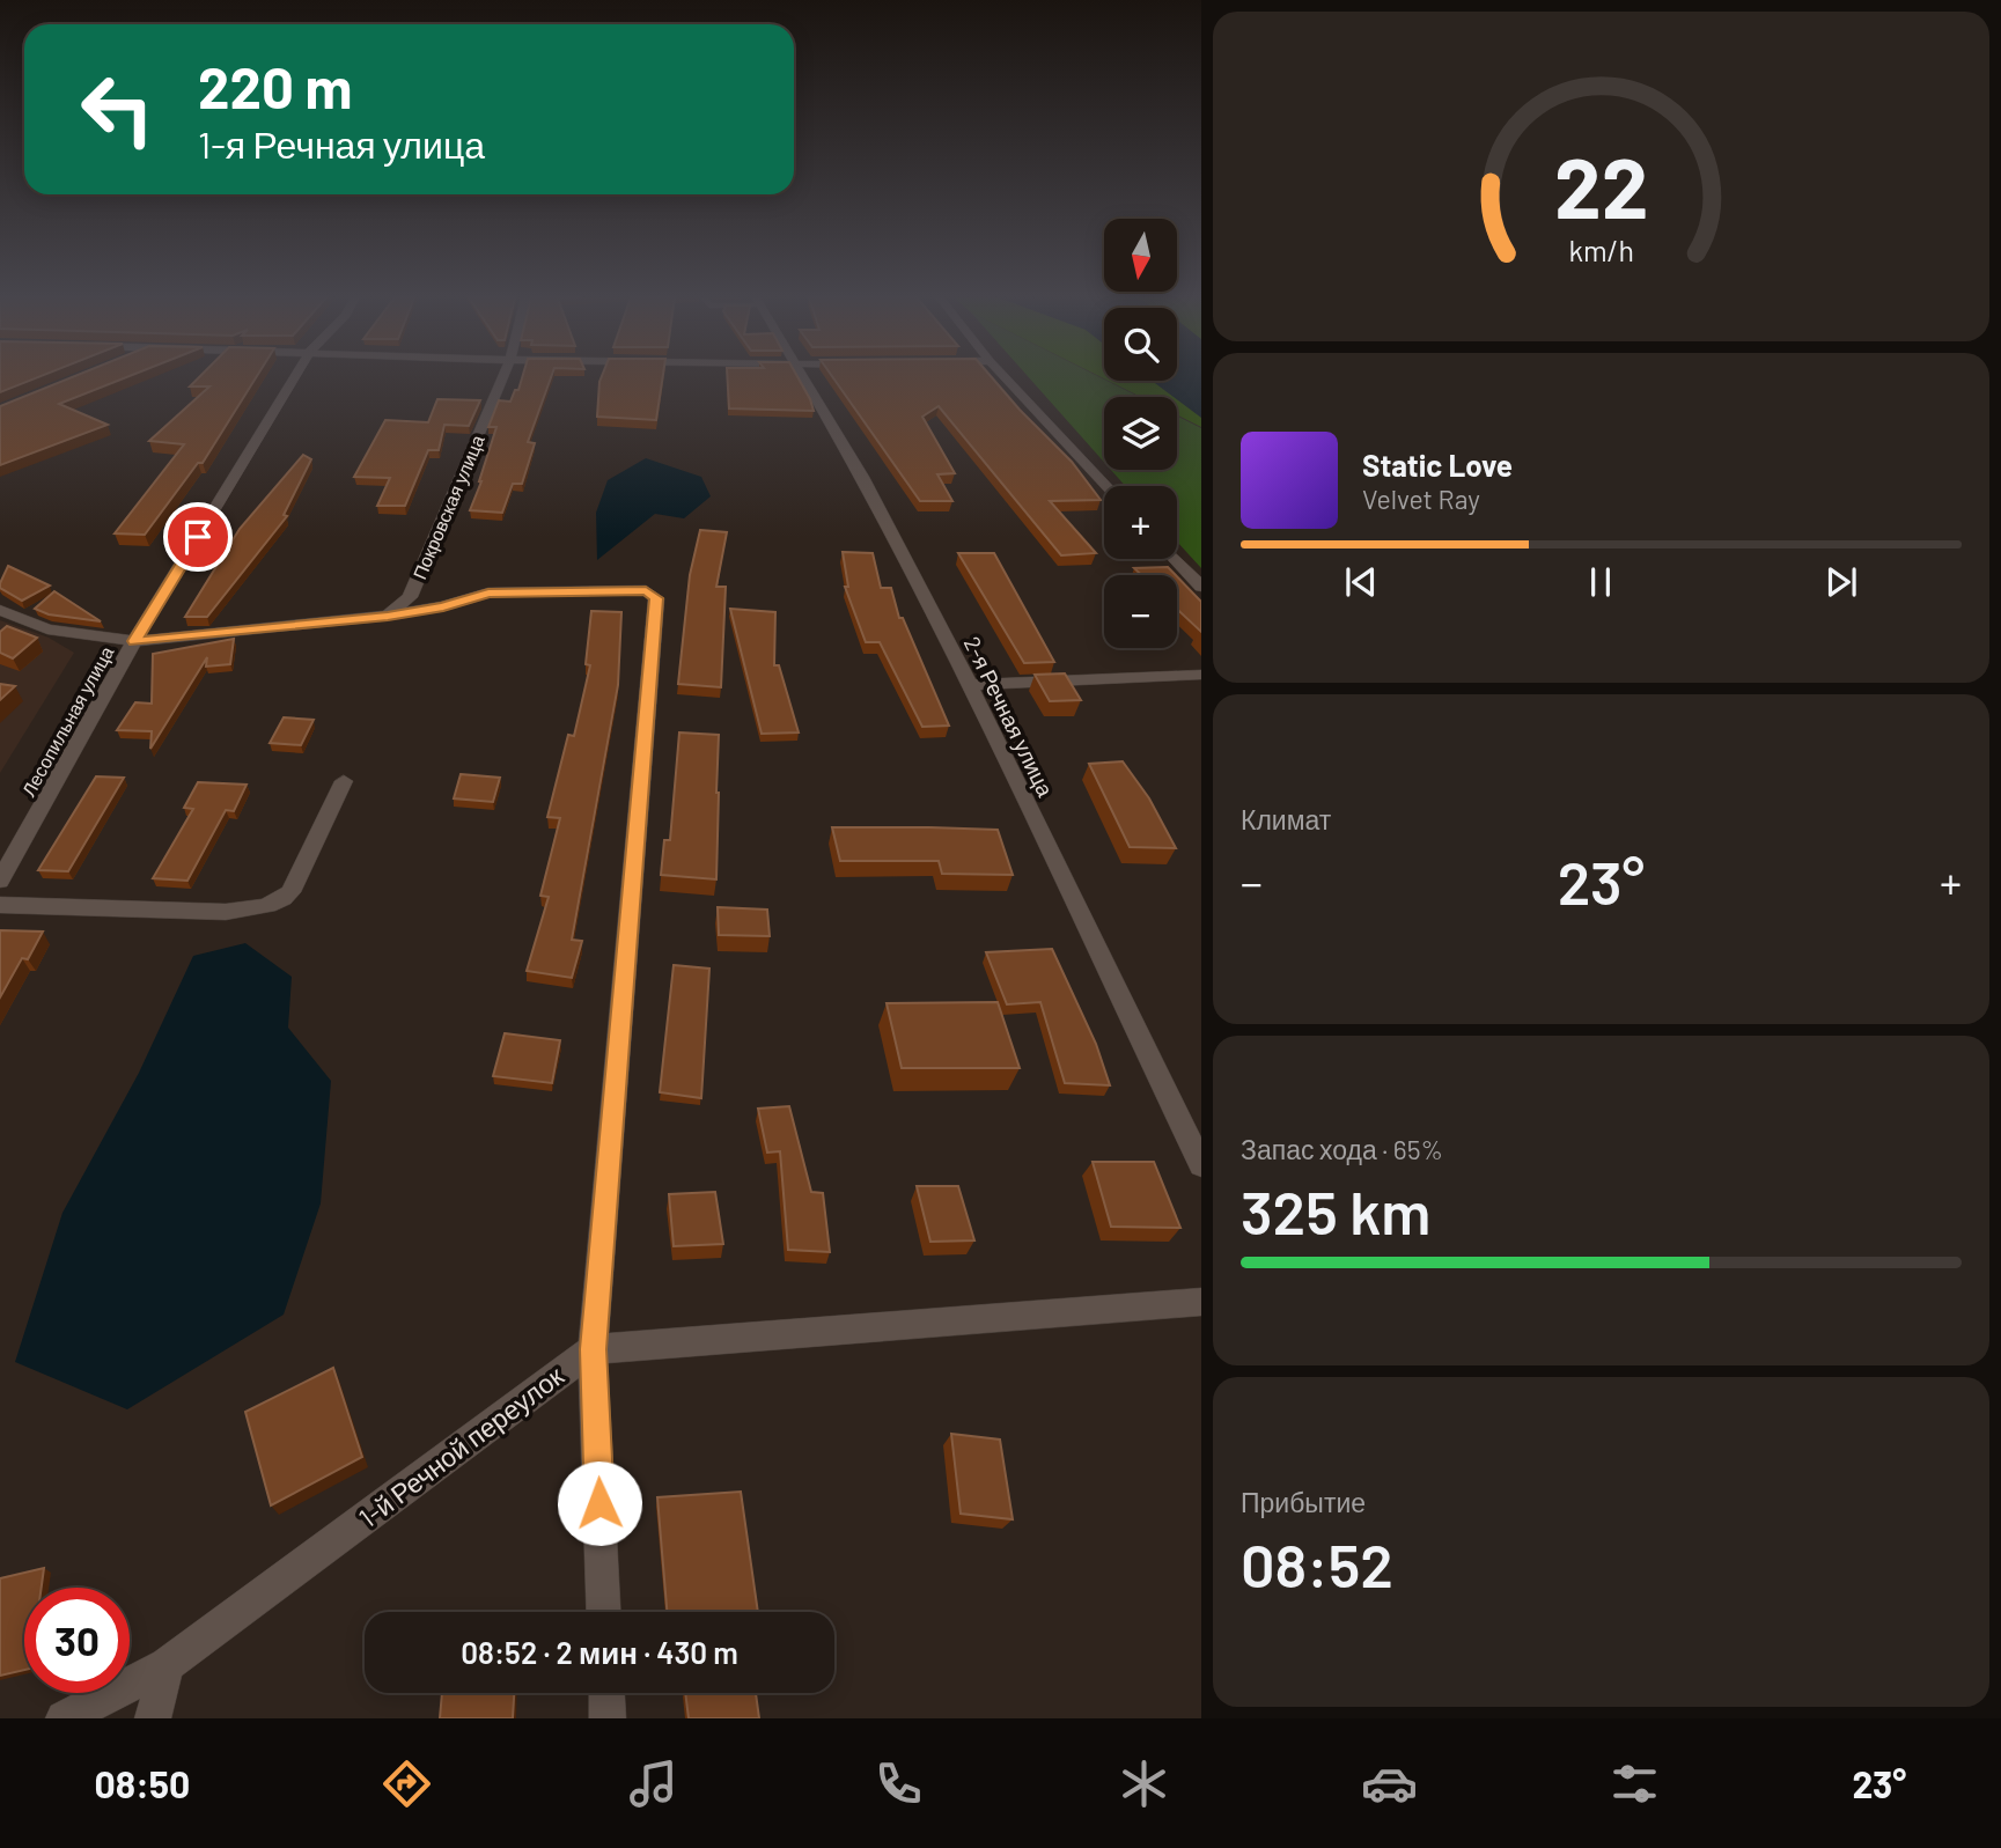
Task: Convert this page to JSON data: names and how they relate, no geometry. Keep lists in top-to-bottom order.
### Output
{
  "streets": {
    "street": [
      "Покровская улица",
      "2-я Речная улица",
      "Лесопильная улица",
      "1-й Речной переулок"
    ]
  },
  "north": "bottom",
  "page": {
    "turn": ["220 m", "1-я Речная улица"],
    "map_buttons": ["+", "−"],
    "song": ["Static Love", "Velvet Ray"],
    "tile": [
      "Климат",
      ["Запас хода · 65%", "325 km"],
      ["Прибытие", "08:52"]
    ],
    "heat": ["−", "23°", "+"],
    "limit": "30",
    "trip": "08:52 · 2 мин · 430 m",
    "tabs": ["08:50", "23°"],
    "gauge": ["22", "km/h"]
  }
}
